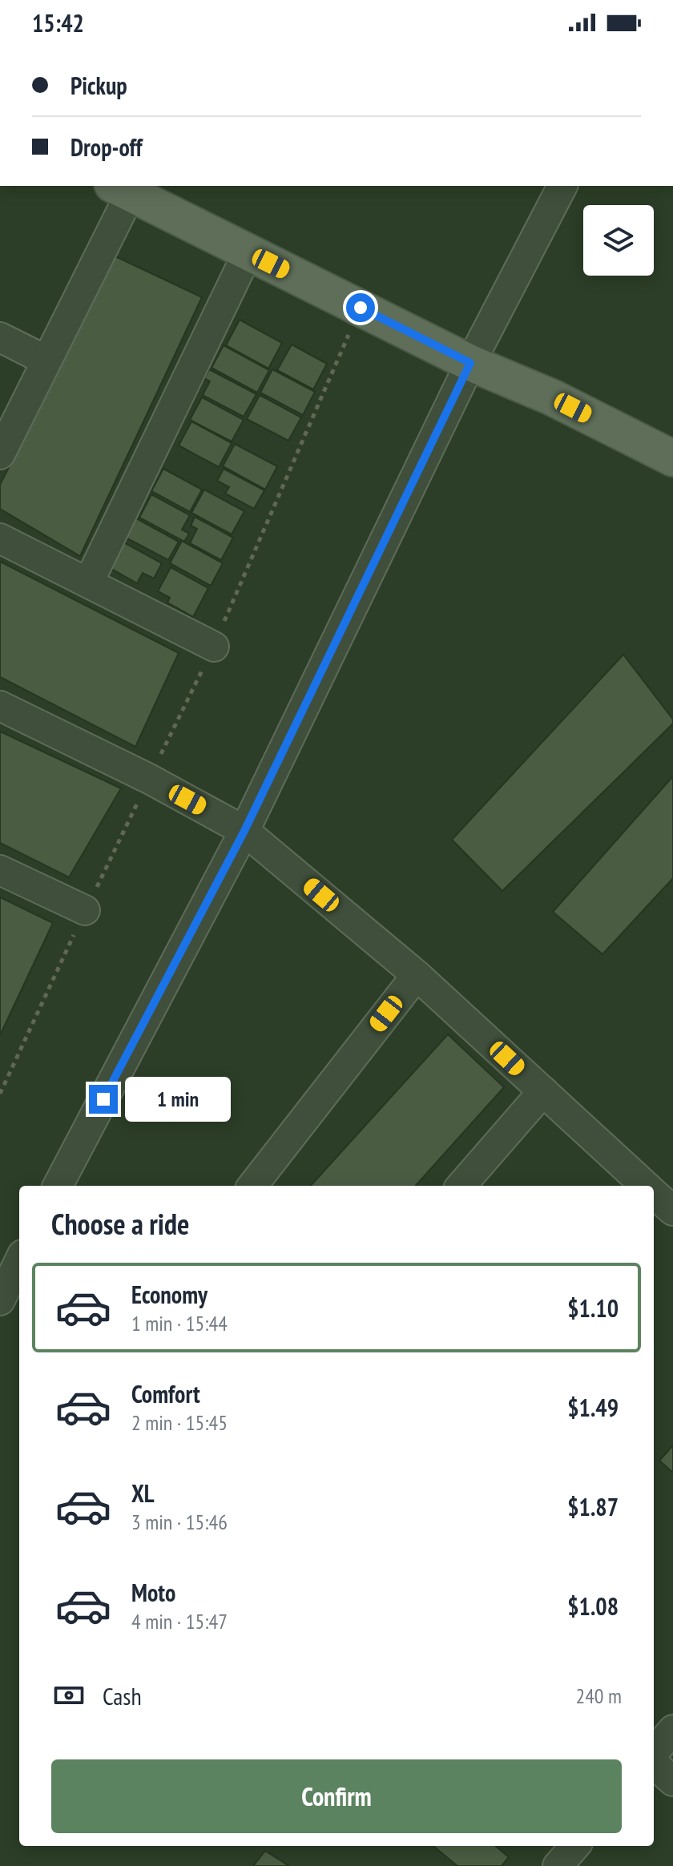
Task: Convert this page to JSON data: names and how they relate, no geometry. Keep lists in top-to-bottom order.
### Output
{
  "page": {
    "status": "15:42",
    "banner": ["Pickup", "Drop-off"],
    "bubble": "1 min",
    "heading": "Choose a ride",
    "list": [
      {
        "name": "Economy",
        "note": "1 min · 15:44",
        "value": "$1.10"
      },
      {
        "name": "Comfort",
        "note": "2 min · 15:45",
        "value": "$1.49"
      },
      {
        "name": "XL",
        "note": "3 min · 15:46",
        "value": "$1.87"
      },
      {
        "name": "Moto",
        "note": "4 min · 15:47",
        "value": "$1.08"
      }
    ],
    "pay": ["Cash", "240 m"],
    "buttons": "Confirm"
  }
}
